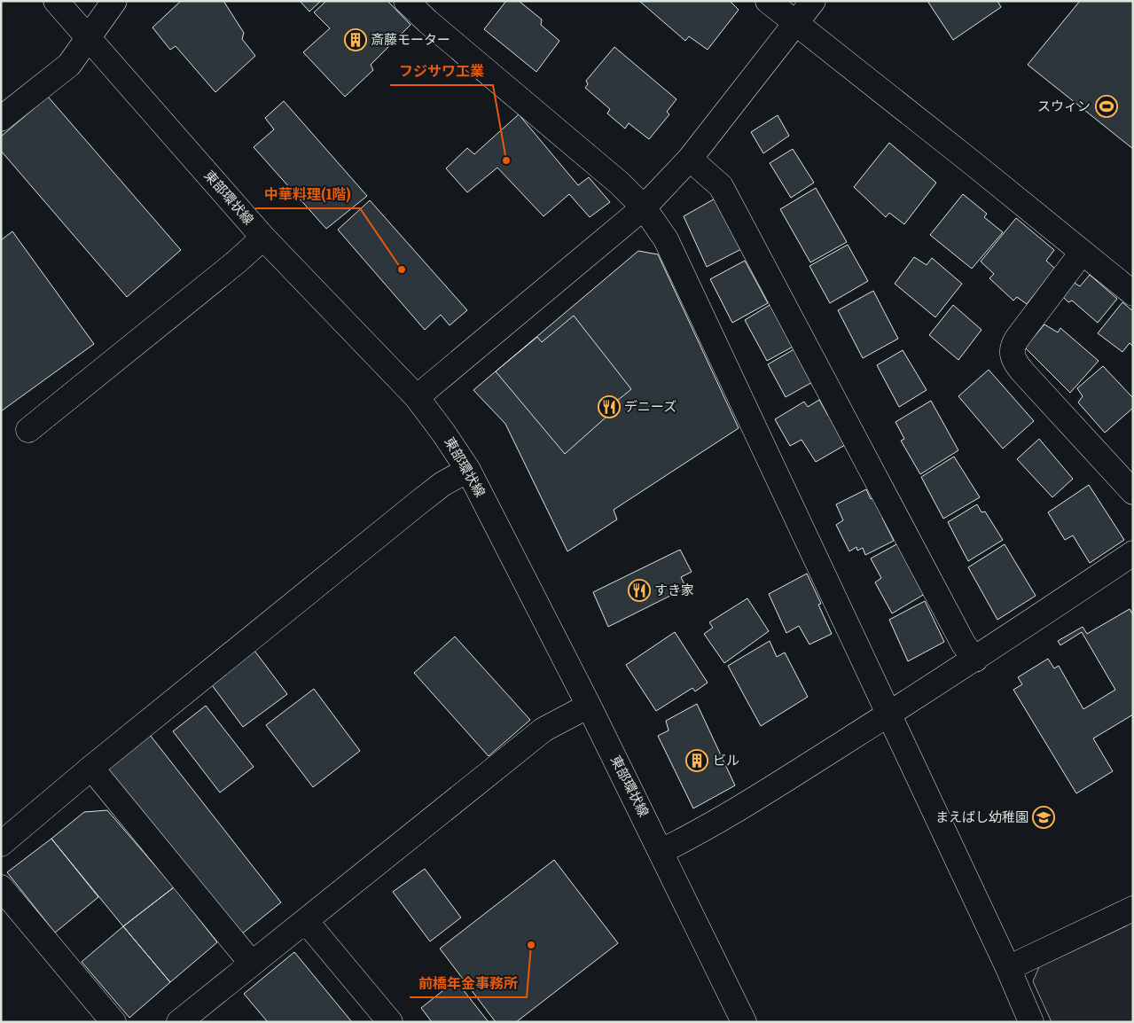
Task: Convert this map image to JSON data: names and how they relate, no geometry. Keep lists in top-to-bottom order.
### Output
{
  "streets": {
    "street": ["東部環状線"]
  },
  "places": {
    "building": ["斎藤モーター", "ビル"],
    "sports": ["スウィン"],
    "other": ["フジサワ工業", "中華料理(1階)", "前橋年金事務所"],
    "restaurant": ["デニーズ", "すき家"],
    "school or university": ["まえばし幼稚園"]
  }
}
